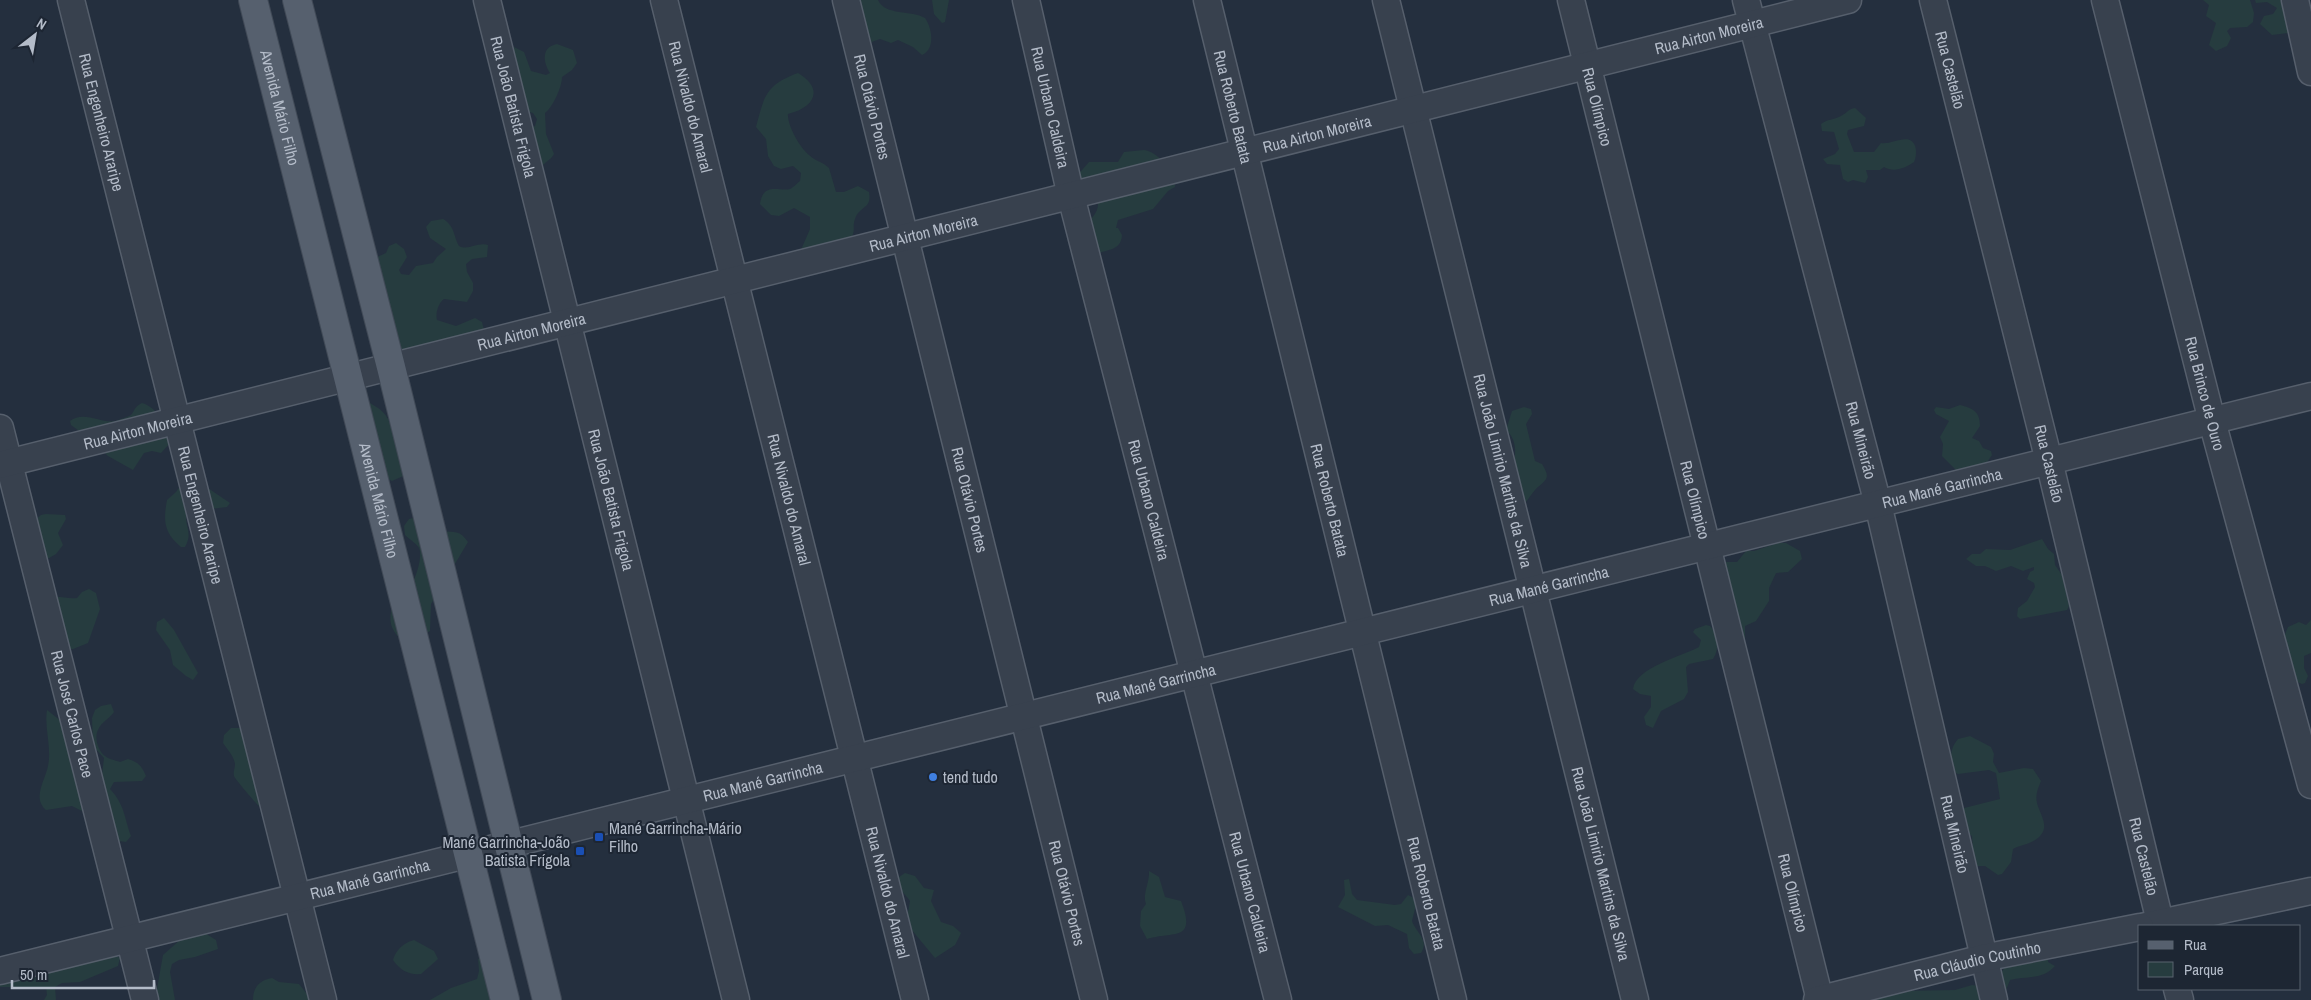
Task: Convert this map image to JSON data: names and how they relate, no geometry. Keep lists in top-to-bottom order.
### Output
{
  "streets": {
    "main road": ["Avenida Mário Filho"],
    "street": [
      "Rua Airton Moreira",
      "Rua Castelão",
      "Rua João Batista Frigola",
      "Rua Nivaldo do Amaral",
      "Rua Otávio Portes",
      "Rua Roberto Batata",
      "Rua Olímpico",
      "Rua Urbano Caldeira",
      "Rua Engenheiro Araripe",
      "Rua Brinco de Ouro",
      "Rua Mineirão",
      "Rua João Limirio Martins da Silva",
      "Rua Mané Garrincha",
      "Rua José Carlos Pace",
      "Rua Cláudio Coutinho"
    ]
  },
  "crossings": [
    ["Rua Airton Moreira", "Avenida Mário Filho"],
    ["Rua Airton Moreira", "Rua João Batista Frigola"],
    ["Rua Airton Moreira", "Rua Nivaldo do Amaral"],
    ["Rua Airton Moreira", "Rua Otávio Portes"],
    ["Rua Airton Moreira", "Rua Roberto Batata"],
    ["Rua Airton Moreira", "Rua Olímpico"],
    ["Rua Airton Moreira", "Rua Urbano Caldeira"],
    ["Rua Airton Moreira", "Rua Engenheiro Araripe"],
    ["Rua Airton Moreira", "Rua Mineirão"],
    ["Rua Airton Moreira", "Rua João Limirio Martins da Silva"],
    ["Rua Airton Moreira", "Rua José Carlos Pace"],
    ["Rua Castelão", "Rua Mané Garrincha"],
    ["Avenida Mário Filho", "Rua Mané Garrincha"],
    ["Rua João Batista Frigola", "Rua Mané Garrincha"],
    ["Rua Nivaldo do Amaral", "Rua Mané Garrincha"],
    ["Rua Otávio Portes", "Rua Mané Garrincha"],
    ["Rua Roberto Batata", "Rua Mané Garrincha"],
    ["Rua Olímpico", "Rua Mané Garrincha"],
    ["Rua Olímpico", "Rua Cláudio Coutinho"],
    ["Rua Urbano Caldeira", "Rua Mané Garrincha"],
    ["Rua Engenheiro Araripe", "Rua Mané Garrincha"],
    ["Rua Brinco de Ouro", "Rua Mané Garrincha"],
    ["Rua Mineirão", "Rua Mané Garrincha"],
    ["Rua Mineirão", "Rua Cláudio Coutinho"],
    ["Rua João Limirio Martins da Silva", "Rua Mané Garrincha"],
    ["Rua Mané Garrincha", "Rua José Carlos Pace"]
  ],
  "places": {
    "other": ["tend tudo"],
    "transit": ["Mané Garrincha-Mário Filho", "Mané Garrincha-João Batista Frígola"]
  },
  "legend": ["Rua", "Parque"],
  "scale_bar": "50 m",
  "north": "top right"
}
